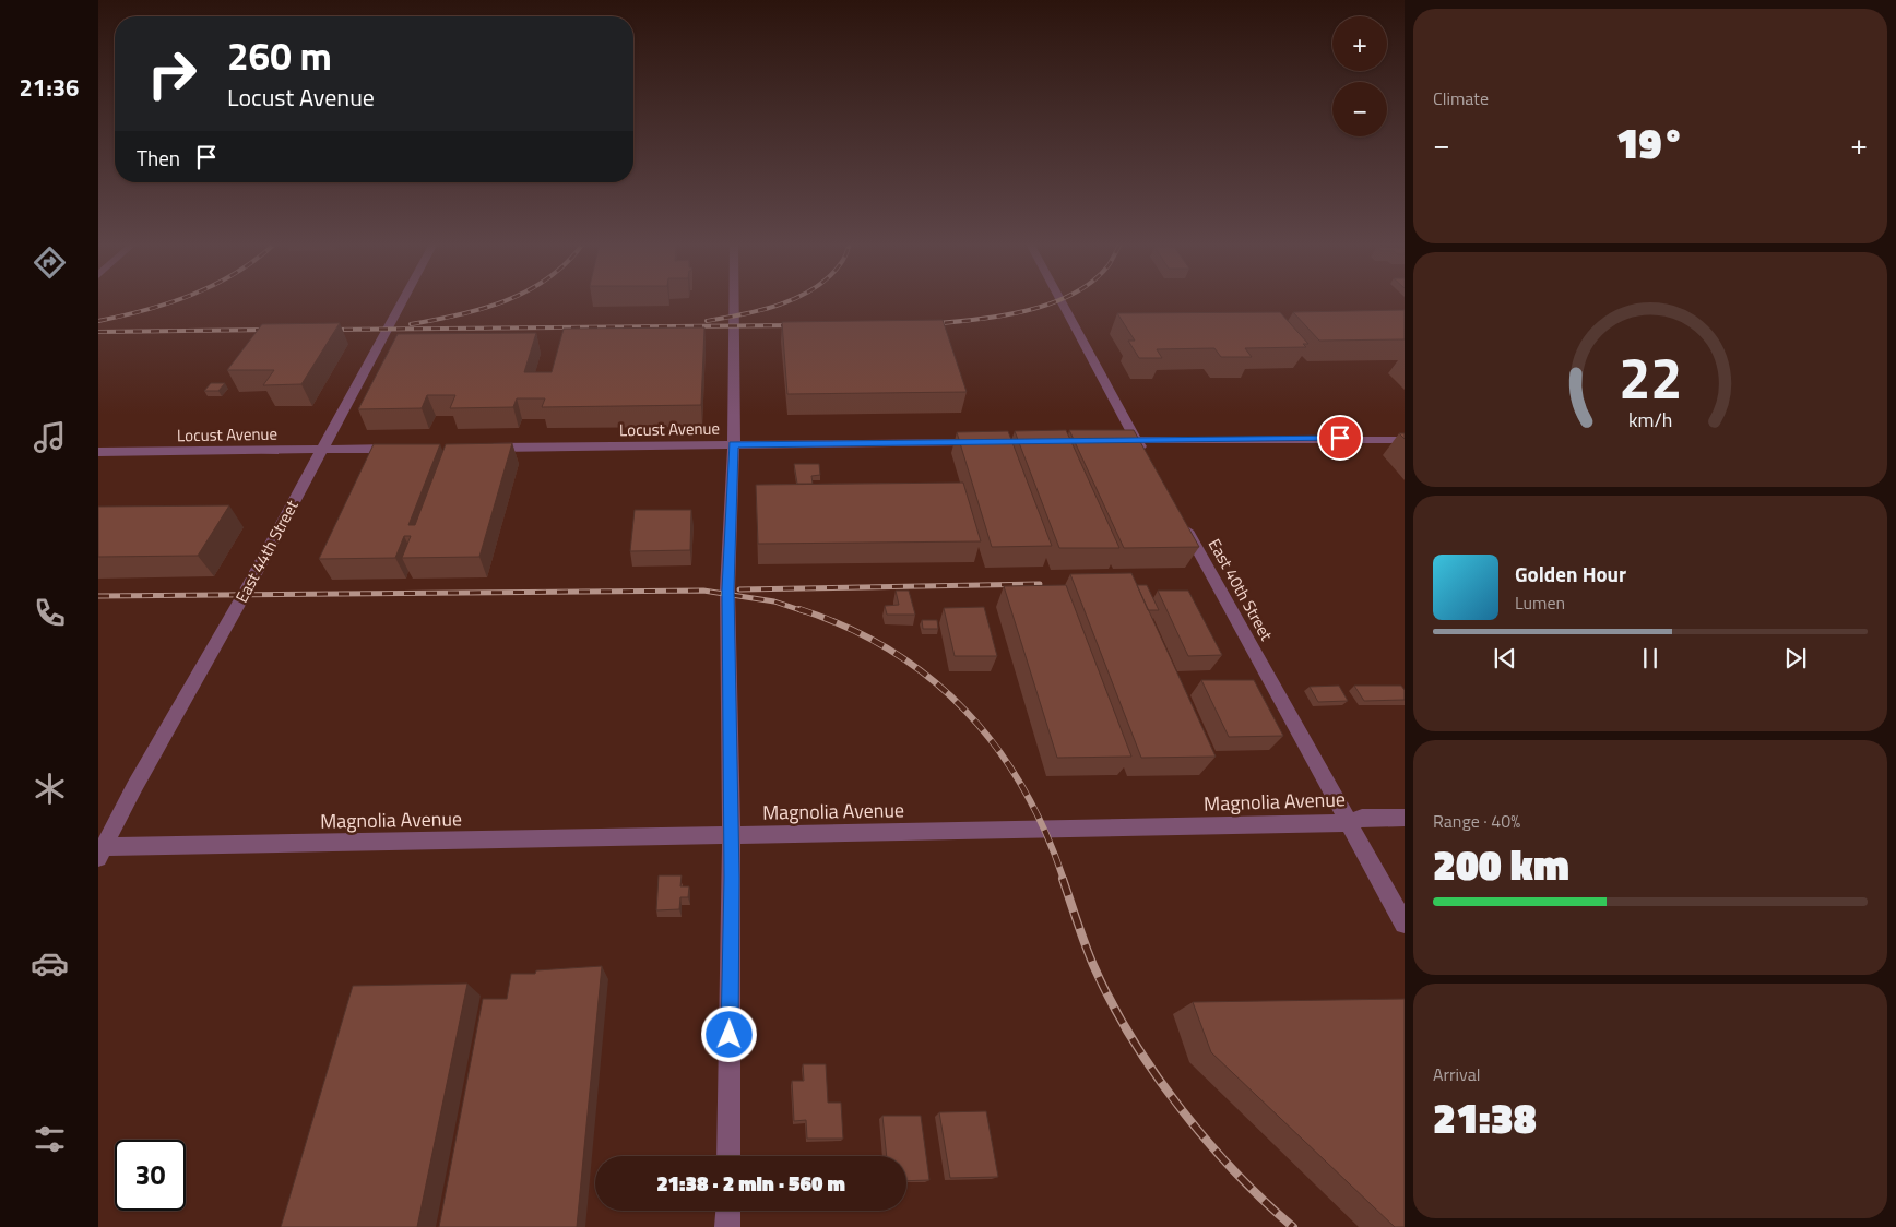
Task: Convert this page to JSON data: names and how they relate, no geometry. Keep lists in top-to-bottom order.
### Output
{
  "streets": {
    "street": [
      "Locust Avenue",
      "East 44th Street",
      "East 40th Street",
      "Magnolia Avenue"
    ]
  },
  "crossings": [
    ["Locust Avenue", "East 44th Street"],
    ["East 44th Street", "Magnolia Avenue"],
    ["East 40th Street", "Magnolia Avenue"]
  ],
  "page": {
    "tabs": "21:36",
    "tile": [
      "Climate",
      ["Range · 40%", "200 km"],
      ["Arrival", "21:38"]
    ],
    "map_buttons": ["+", "−"],
    "turn": ["260 m", "Locust Avenue"],
    "heat": ["−", "19°", "+"],
    "then": "Then",
    "song": ["Golden Hour", "Lumen"],
    "limit": "30",
    "trip": "21:38 · 2 min · 560 m",
    "gauge": ["22", "km/h"]
  }
}
